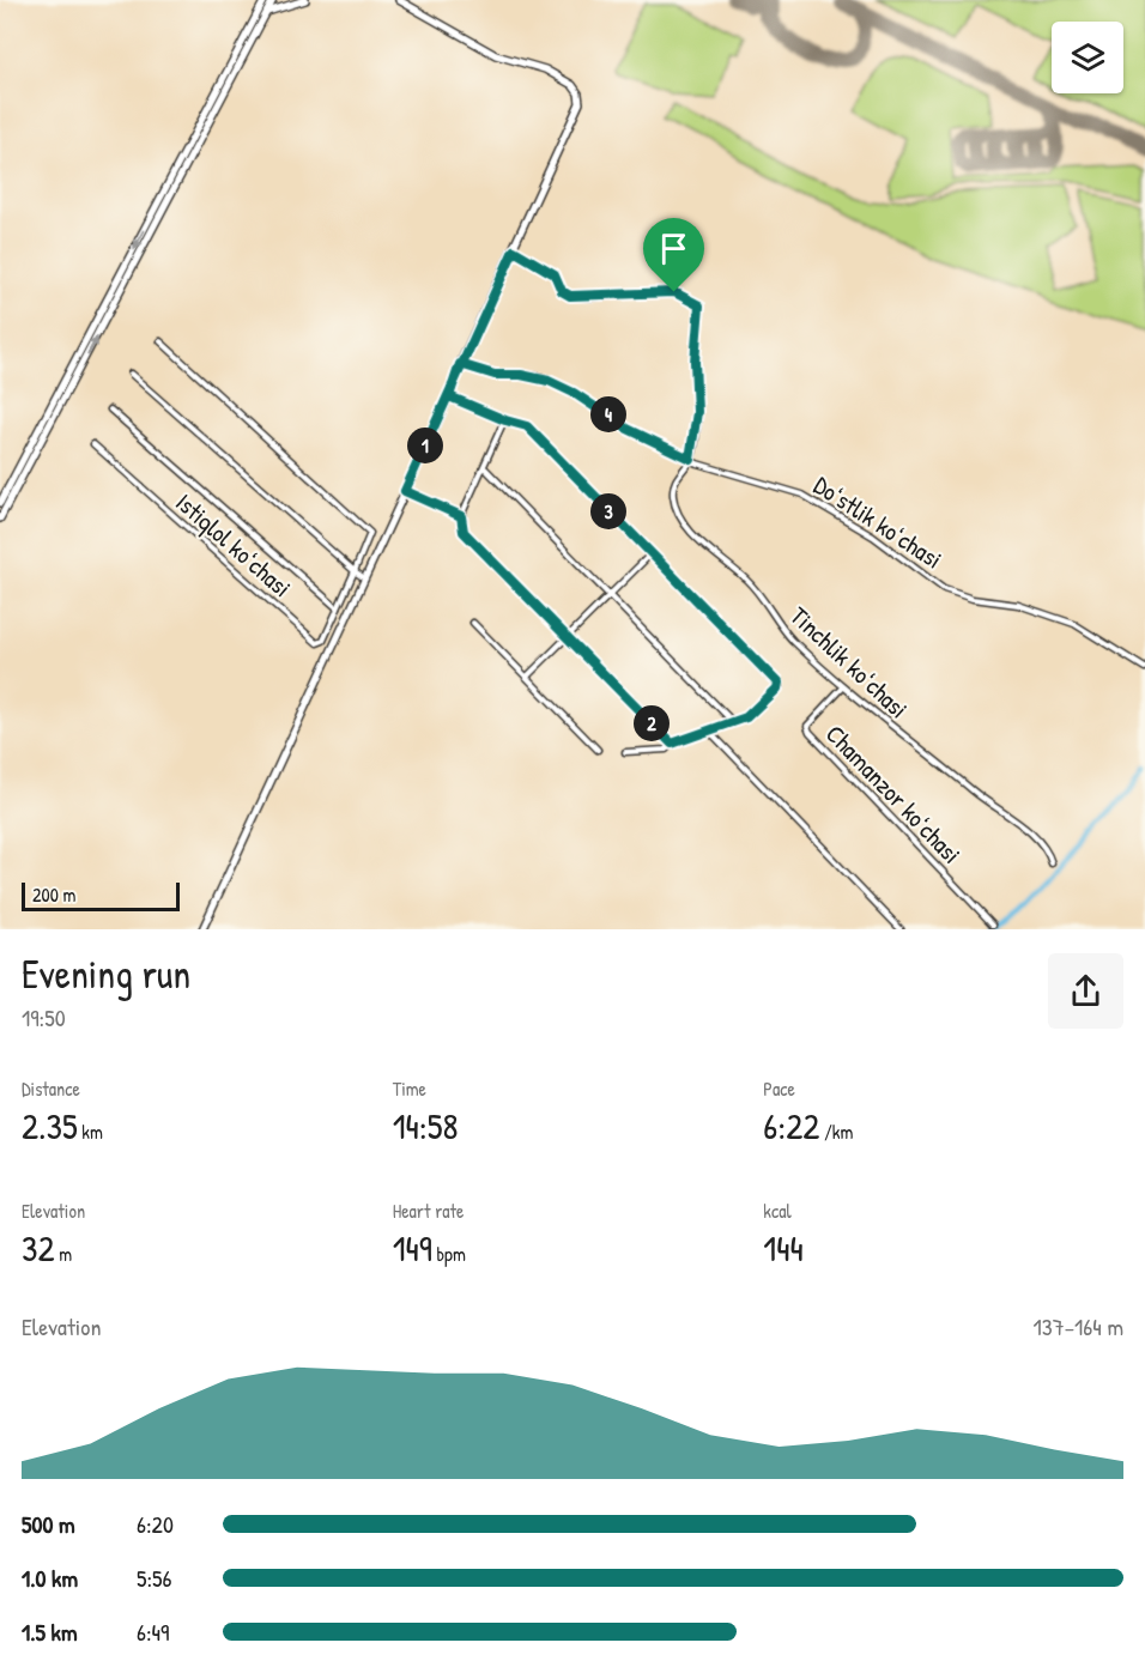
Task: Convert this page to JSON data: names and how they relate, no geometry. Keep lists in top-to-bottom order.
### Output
{
  "streets": {
    "street": [
      "Doʻstlik koʻchasi",
      "Istiqlol koʻchasi",
      "Tinchlik koʻchasi",
      "Chamanzor koʻchasi"
    ]
  },
  "crossings": [
    ["Doʻstlik koʻchasi", "Tinchlik koʻchasi"],
    ["Tinchlik koʻchasi", "Chamanzor koʻchasi"]
  ],
  "scale_bar": "200 m",
  "page": {
    "pins": [
      "4",
      "1",
      "3",
      "2"
    ],
    "scale": "200 m",
    "heading": ["Evening run", "19:50"],
    "stats": [
      ["Distance", "2.35 km"],
      ["Time", "14:58"],
      ["Pace", "6:22 /km"],
      ["Elevation", "32 m"],
      ["Heart rate", "149 bpm"],
      ["kcal", "144"]
    ],
    "chart": ["Elevation", "137–164 m"],
    "list": [
      {
        "name": "500 m",
        "note": "6:20"
      },
      {
        "name": "1.0 km",
        "note": "5:56"
      },
      {
        "name": "1.5 km",
        "note": "6:49"
      }
    ]
  }
}
